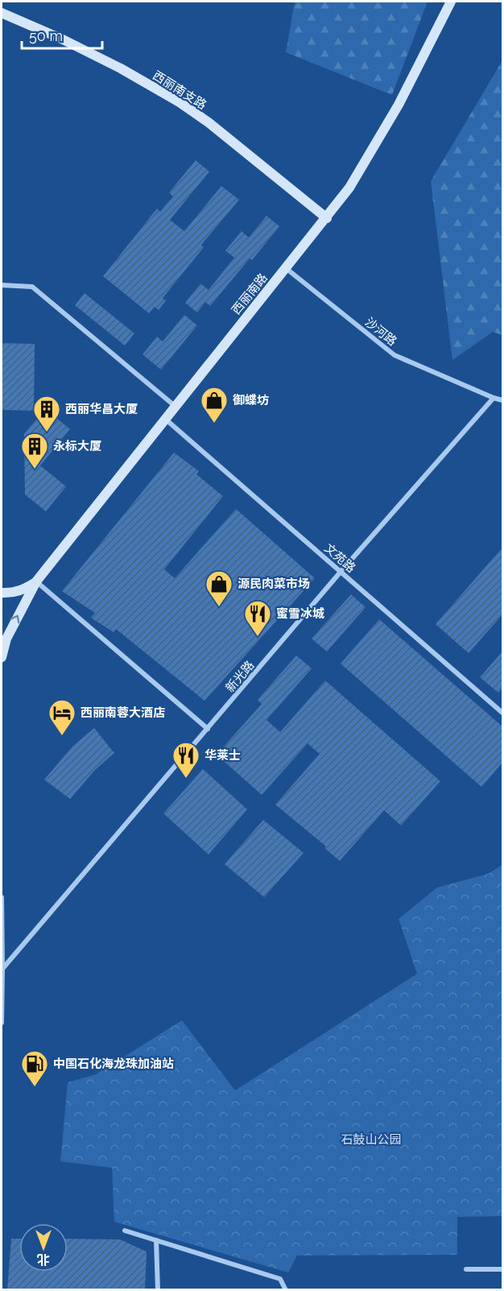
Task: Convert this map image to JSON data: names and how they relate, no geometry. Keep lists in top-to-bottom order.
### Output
{
  "streets": {
    "street": [
      "西丽南支路",
      "西丽南路",
      "沙河路",
      "文苑路",
      "新光路"
    ]
  },
  "crossings": [
    ["西丽南支路", "西丽南路"],
    ["西丽南路", "沙河路"],
    ["西丽南路", "文苑路"],
    ["沙河路", "新光路"],
    ["文苑路", "新光路"]
  ],
  "parks": ["石鼓山公园"],
  "places": {
    "shop": ["御蝶坊", "源民肉菜市场"],
    "building": ["西丽华昌大厦", "永标大厦"],
    "restaurant": ["蜜雪冰城", "华莱士"],
    "hotel": ["西丽南蓉大酒店"],
    "fuel station": ["中国石化海龙珠加油站"]
  },
  "scale_bar": "50 m",
  "north": "bottom"
}
